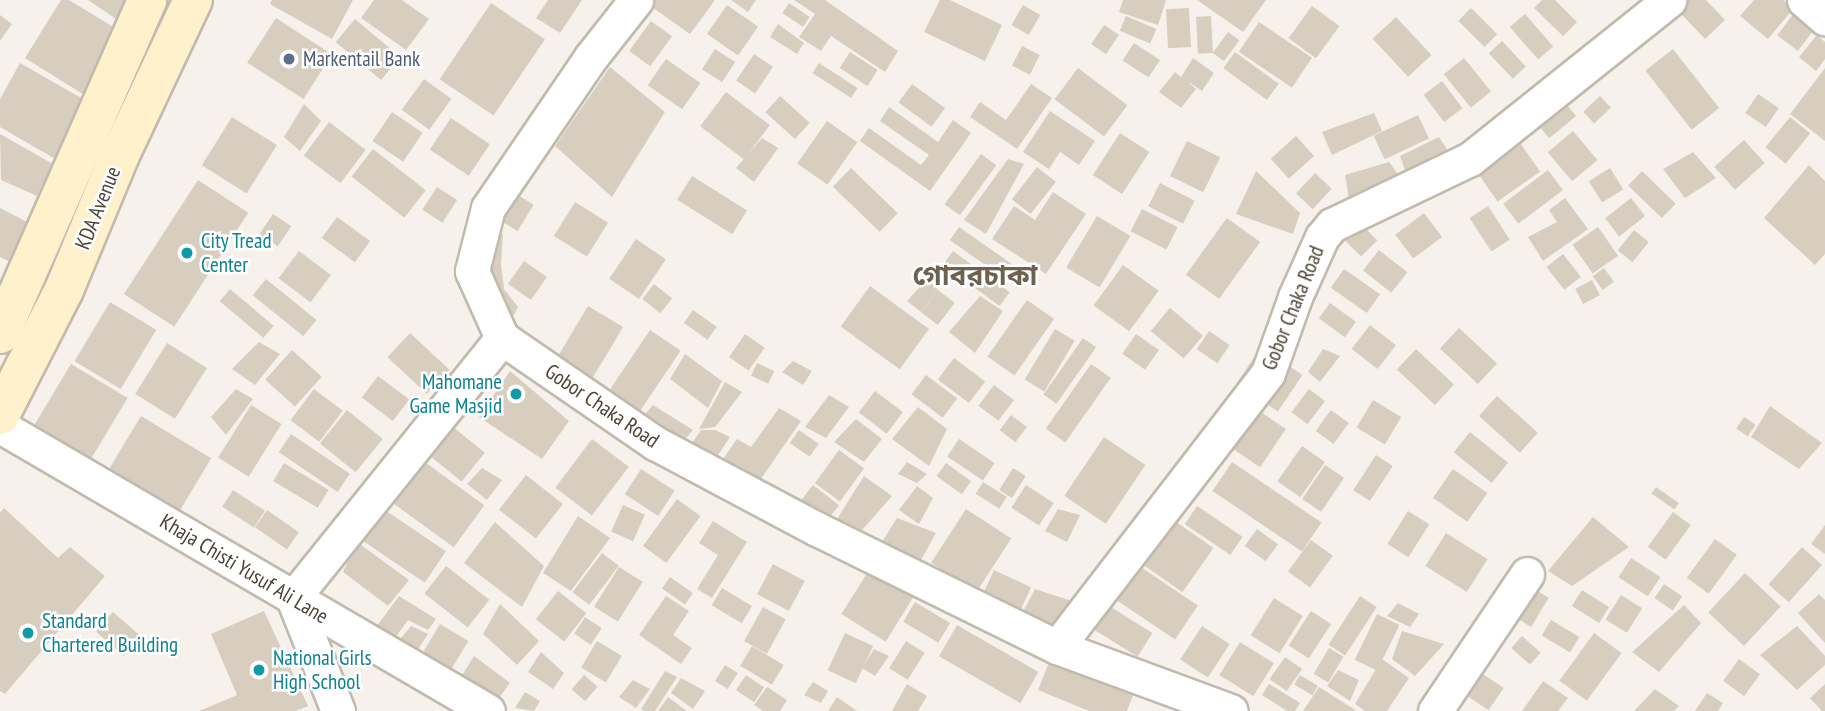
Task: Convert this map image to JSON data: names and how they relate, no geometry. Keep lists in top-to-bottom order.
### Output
{
  "streets": {
    "main road": ["KDA Avenue"],
    "street": ["Gobor Chaka Road", "Khaja Chisti Yusuf Ali Lane"]
  },
  "districts": ["গোবরচাকা"],
  "places": [
    "Markentail Bank",
    "City Tread Center",
    "Mahomane Game Masjid",
    "Standard Chartered Building",
    "National Girls High School"
  ]
}
